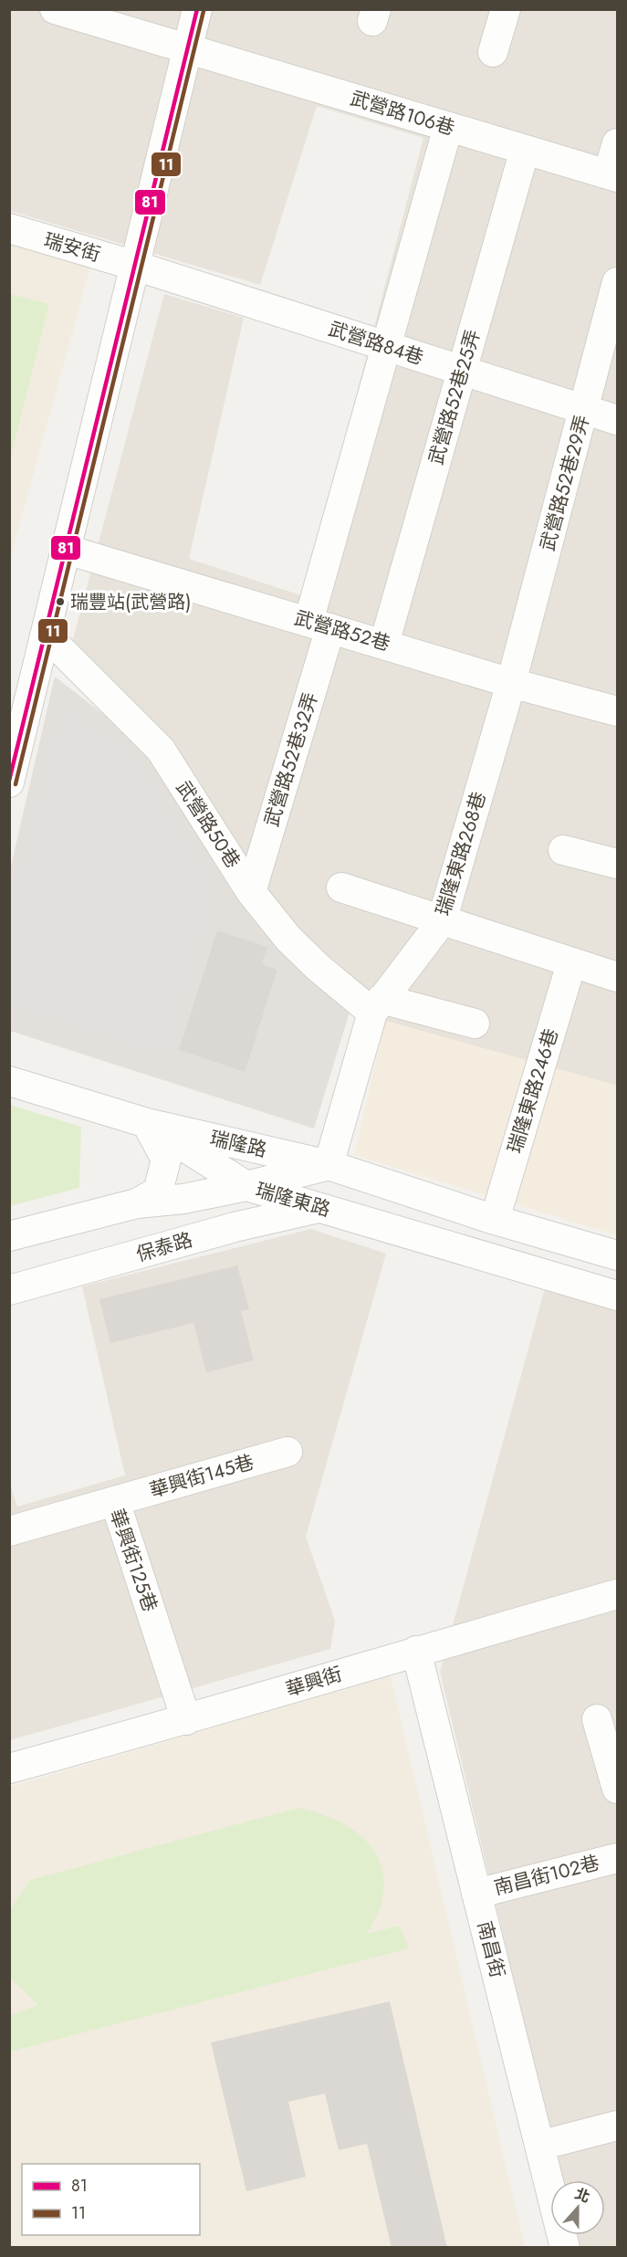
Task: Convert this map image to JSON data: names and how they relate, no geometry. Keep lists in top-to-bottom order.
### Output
{
  "streets": {
    "street": [
      "武營路106巷",
      "瑞安街",
      "武營路84巷",
      "武營路52巷25弄",
      "武營路52巷29弄",
      "武營路52巷",
      "武營路52巷32弄",
      "武營路50巷",
      "瑞隆東路268巷",
      "瑞隆東路246巷",
      "瑞隆路",
      "瑞隆東路",
      "保泰路",
      "華興街145巷",
      "華興街125巷",
      "華興街",
      "南昌街102巷",
      "南昌街"
    ]
  },
  "crossings": [
    ["武營路106巷", "武營路52巷25弄"],
    ["武營路106巷", "武營路52巷32弄"],
    ["瑞安街", "武營路84巷"],
    ["武營路84巷", "武營路52巷25弄"],
    ["武營路84巷", "武營路52巷29弄"],
    ["武營路84巷", "武營路52巷32弄"],
    ["武營路52巷25弄", "武營路52巷"],
    ["武營路52巷29弄", "武營路52巷"],
    ["武營路52巷29弄", "瑞隆東路268巷"],
    ["武營路52巷", "武營路52巷32弄"],
    ["武營路52巷", "瑞隆東路268巷"],
    ["武營路52巷32弄", "武營路50巷"],
    ["武營路50巷", "瑞隆東路268巷"],
    ["瑞隆東路268巷", "瑞隆路"],
    ["瑞隆東路268巷", "瑞隆東路"],
    ["瑞隆路", "瑞隆東路"],
    ["瑞隆東路", "保泰路"],
    ["華興街145巷", "華興街125巷"],
    ["華興街125巷", "華興街"],
    ["華興街", "南昌街"],
    ["南昌街102巷", "南昌街"]
  ],
  "places": ["瑞豐站(武營路)"],
  "lines": ["transit line 81", "transit line 11"],
  "legend": ["81", "11"],
  "north": "top"
}
